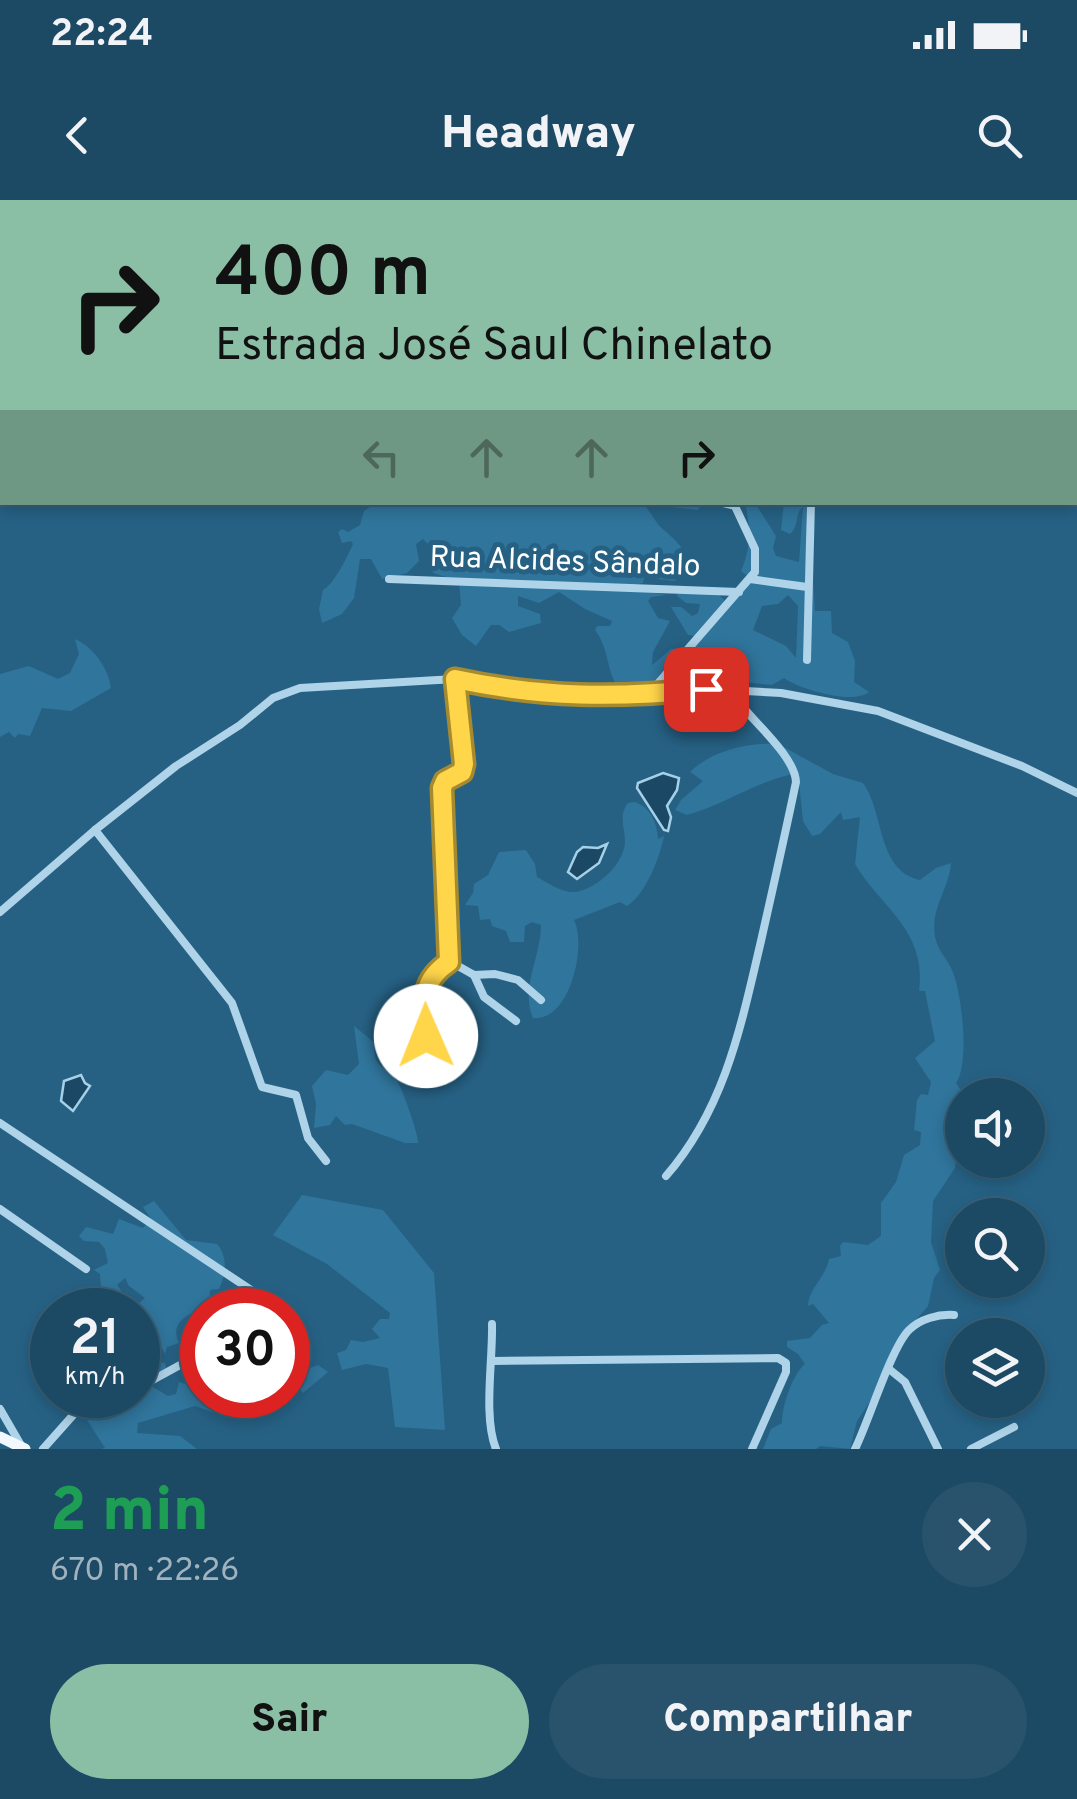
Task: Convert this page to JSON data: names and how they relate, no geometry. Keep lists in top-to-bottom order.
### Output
{
  "streets": {
    "street": ["Rua Alcides Sândalo"]
  },
  "page": {
    "status": "22:24",
    "header": "Headway",
    "turn": ["400 m", "Estrada José Saul Chinelato"],
    "speed": "21 km/h",
    "limit": "30",
    "heading": ["2 min", "670 m · 22:26"],
    "buttons": ["Sair", "Compartilhar"]
  }
}
